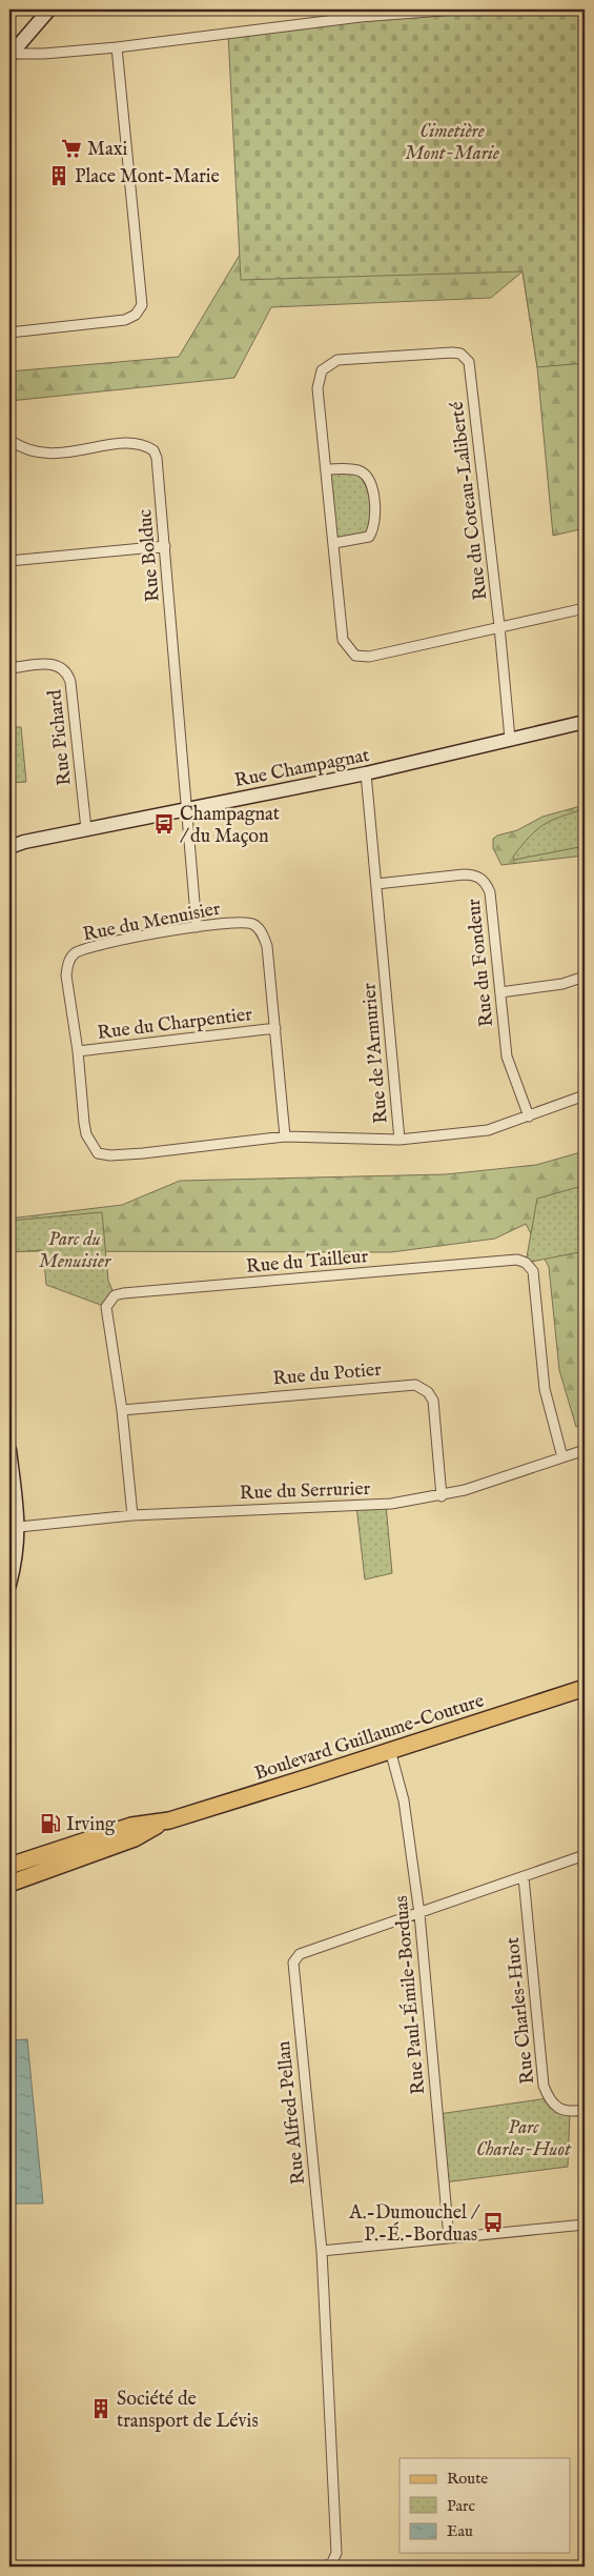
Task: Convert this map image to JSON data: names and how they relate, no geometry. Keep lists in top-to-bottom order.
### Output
{
  "streets": {
    "main road": ["Boulevard Guillaume-Couture"],
    "street": [
      "Rue du Coteau-Laliberté",
      "Rue Bolduc",
      "Rue Pichard",
      "Rue Champagnat",
      "Rue du Menuisier",
      "Rue du Fondeur",
      "Rue du Charpentier",
      "Rue de l'Armurier",
      "Rue du Tailleur",
      "Rue du Potier",
      "Rue du Serrurier",
      "Rue Paul-Émile-Borduas",
      "Rue Charles-Huot",
      "Rue Alfred-Pellan"
    ]
  },
  "crossings": [
    ["Rue Bolduc", "Rue Champagnat"],
    ["Rue Bolduc", "Rue du Menuisier"],
    ["Rue Pichard", "Rue Champagnat"],
    ["Rue Champagnat", "Rue de l'Armurier"],
    ["Rue du Menuisier", "Rue du Charpentier"],
    ["Rue du Menuisier", "Rue de l'Armurier"],
    ["Rue du Fondeur", "Rue de l'Armurier"],
    ["Rue du Tailleur", "Rue du Potier"],
    ["Rue du Tailleur", "Rue du Serrurier"],
    ["Rue du Potier", "Rue du Serrurier"],
    ["Boulevard Guillaume-Couture", "Rue Paul-Émile-Borduas"],
    ["Rue Paul-Émile-Borduas", "Rue Alfred-Pellan"],
    ["Rue Charles-Huot", "Rue Alfred-Pellan"]
  ],
  "parks": ["Cimetière Mont-Marie", "Parc du Menuisier", "Parc Charles-Huot"],
  "places": {
    "supermarket": ["Maxi"],
    "building": ["Place Mont-Marie", "Société de transport de Lévis"],
    "bus stop": ["Champagnat / du Maçon", "A.-Dumouchel / P.-É.-Borduas"],
    "fuel station": ["Irving"]
  },
  "legend": ["Route", "Parc", "Eau"]
}
